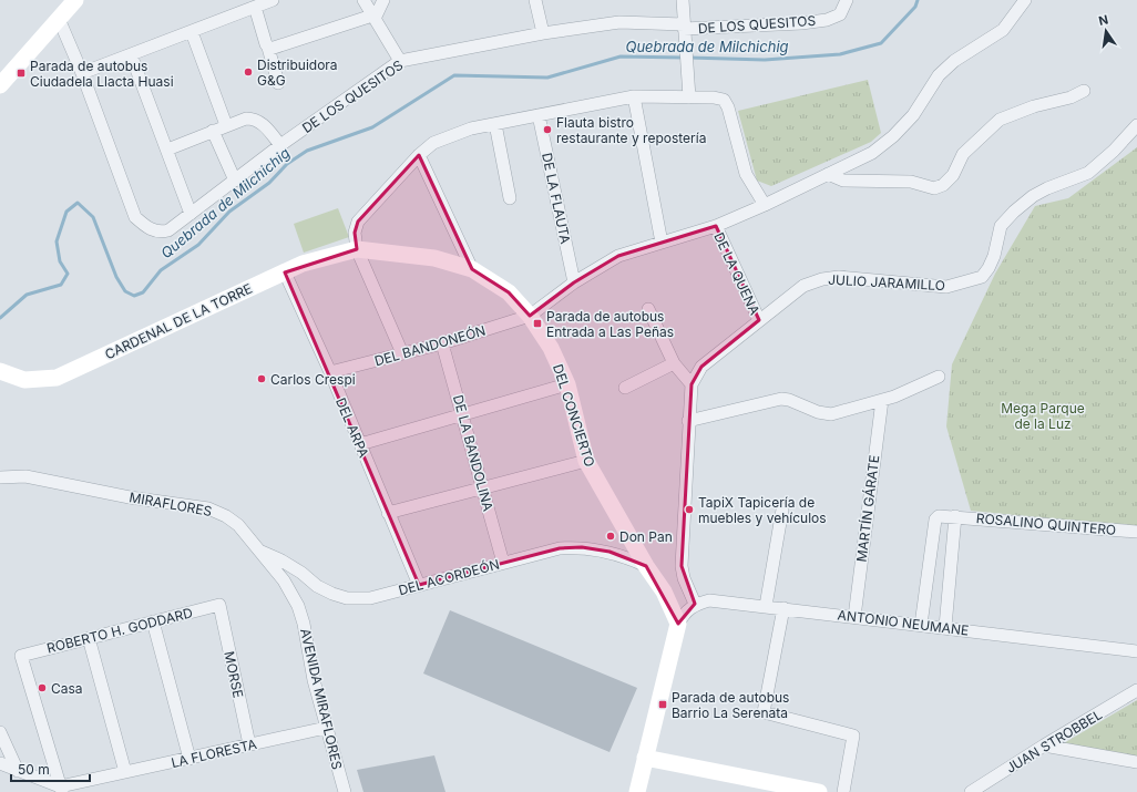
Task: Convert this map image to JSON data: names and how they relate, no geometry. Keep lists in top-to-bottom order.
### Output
{
  "streets": {
    "street": [
      "DE LOS QUESITOS",
      "DE LA FLAUTA",
      "DE LA QUENA",
      "JULIO JARAMILLO",
      "CARDENAL DE LA TORRE",
      "DEL BANDONEÓN",
      "DEL CONCIERTO",
      "DEL ARPA",
      "DE LA BANDOLINA",
      "MIRAFLORES",
      "MARTÍN GÁRATE",
      "ROSALINO QUINTERO",
      "DEL ACORDEÓN",
      "ANTONIO NEUMANE",
      "ROBERTO H. GODDARD",
      "MORSE",
      "AVENIDA MIRAFLORES",
      "JUAN STROBBEL",
      "LA FLORESTA"
    ]
  },
  "crossings": [
    ["DE LA FLAUTA", "DEL BANDONEÓN"],
    ["DE LA QUENA", "JULIO JARAMILLO"],
    ["DE LA QUENA", "DEL BANDONEÓN"],
    ["JULIO JARAMILLO", "ANTONIO NEUMANE"],
    ["CARDENAL DE LA TORRE", "DEL CONCIERTO"],
    ["CARDENAL DE LA TORRE", "DEL ARPA"],
    ["DEL BANDONEÓN", "DEL CONCIERTO"],
    ["DEL BANDONEÓN", "DEL ARPA"],
    ["DEL BANDONEÓN", "DE LA BANDOLINA"],
    ["DEL CONCIERTO", "DEL ACORDEÓN"],
    ["DEL ARPA", "DEL ACORDEÓN"],
    ["DE LA BANDOLINA", "DEL ACORDEÓN"],
    ["MIRAFLORES", "DEL ACORDEÓN"],
    ["MIRAFLORES", "AVENIDA MIRAFLORES"],
    ["MARTÍN GÁRATE", "ANTONIO NEUMANE"],
    ["ROSALINO QUINTERO", "ANTONIO NEUMANE"],
    ["ROBERTO H. GODDARD", "MORSE"],
    ["ROBERTO H. GODDARD", "LA FLORESTA"],
    ["MORSE", "LA FLORESTA"],
    ["AVENIDA MIRAFLORES", "LA FLORESTA"]
  ],
  "water": ["Quebrada de Milchichig"],
  "parks": ["Mega Parque de la Luz"],
  "places": {
    "other": [
      "Distribuidora G&G",
      "Flauta bistro restaurante y repostería",
      "Carlos Crespi",
      "TapiX Tapicería de muebles y vehículos",
      "Don Pan",
      "Casa"
    ],
    "transit": ["Parada de autobus Ciudadela Llacta Huasi", "Parada de autobus Entrada a Las Peñas", "Parada de autobus Barrio La Serenata"]
  },
  "scale_bar": "50 m",
  "north": "top"
}
